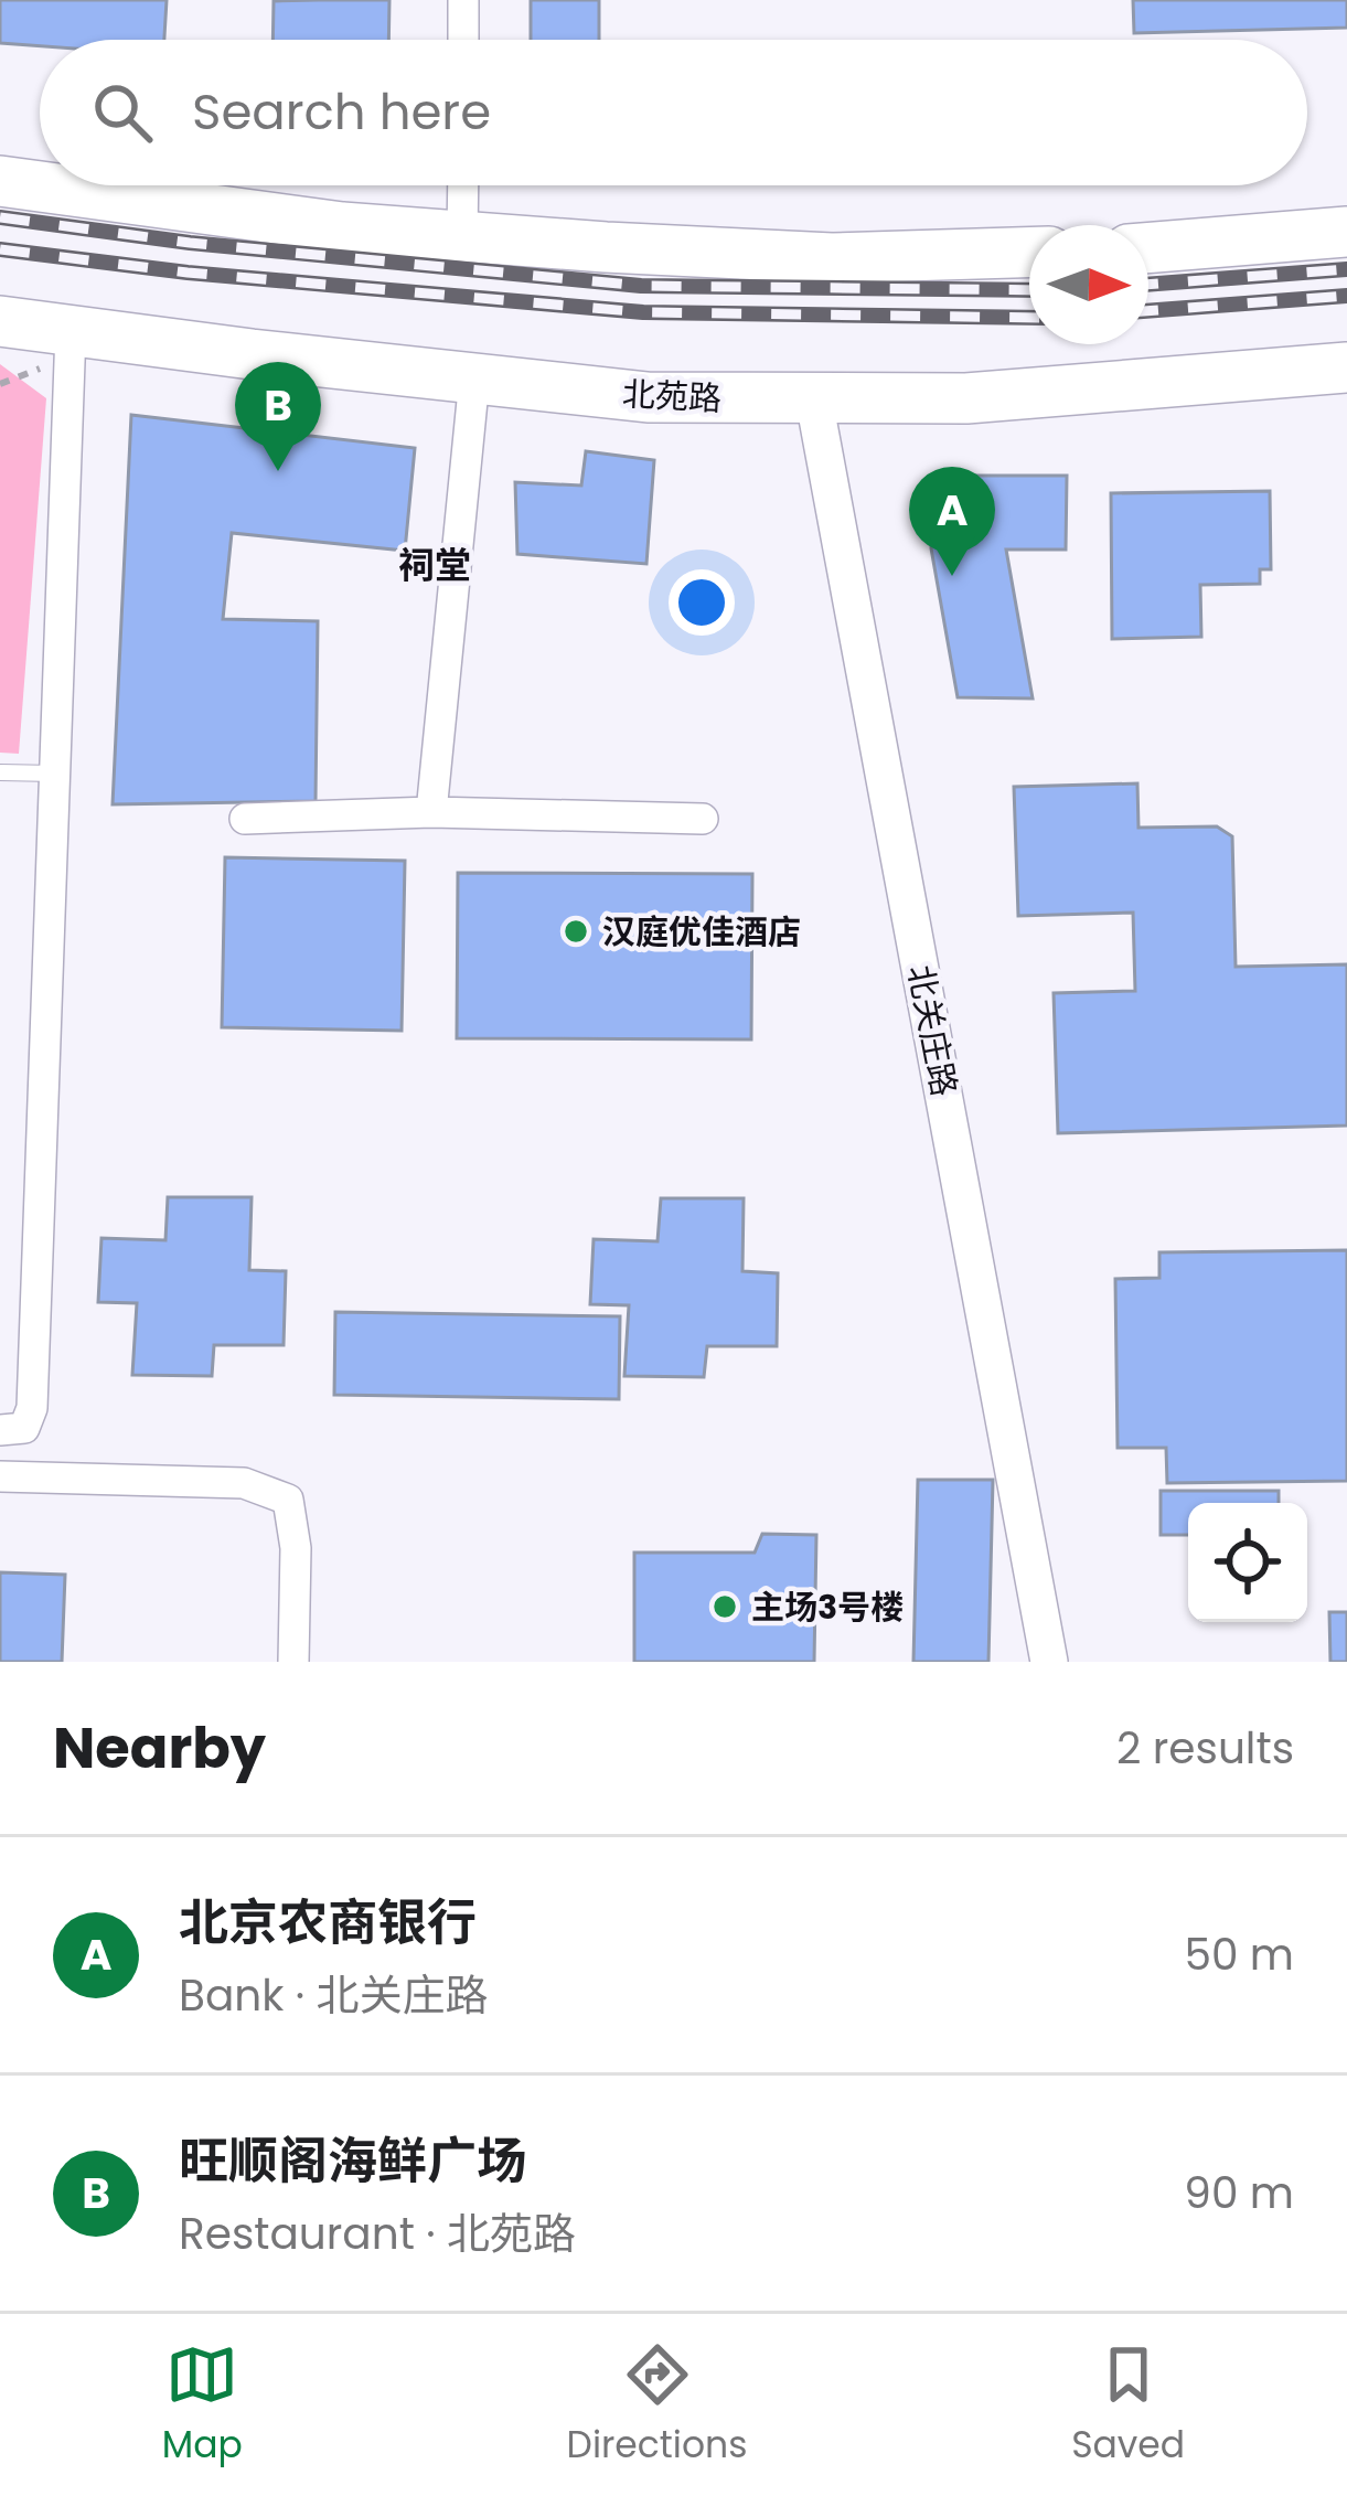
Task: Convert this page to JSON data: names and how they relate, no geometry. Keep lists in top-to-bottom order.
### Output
{
  "streets": {
    "main road": ["北苑路"],
    "street": ["北关庄路"]
  },
  "crossings": [
    ["北苑路", "北关庄路"]
  ],
  "districts": ["祠堂"],
  "places": ["汉庭优佳酒店", "主场3号楼"],
  "north": "right",
  "page": {
    "search": "Search here",
    "pins": ["B", "A"],
    "heading": ["Nearby", "2 results"],
    "list": [
      {
        "mark": "A",
        "name": "北京农商银行",
        "note": "Bank · 北关庄路",
        "value": "50 m"
      },
      {
        "mark": "B",
        "name": "旺顺阁海鲜广场",
        "note": "Restaurant · 北苑路",
        "value": "90 m"
      }
    ],
    "nav": ["Map", "Directions", "Saved"]
  }
}
